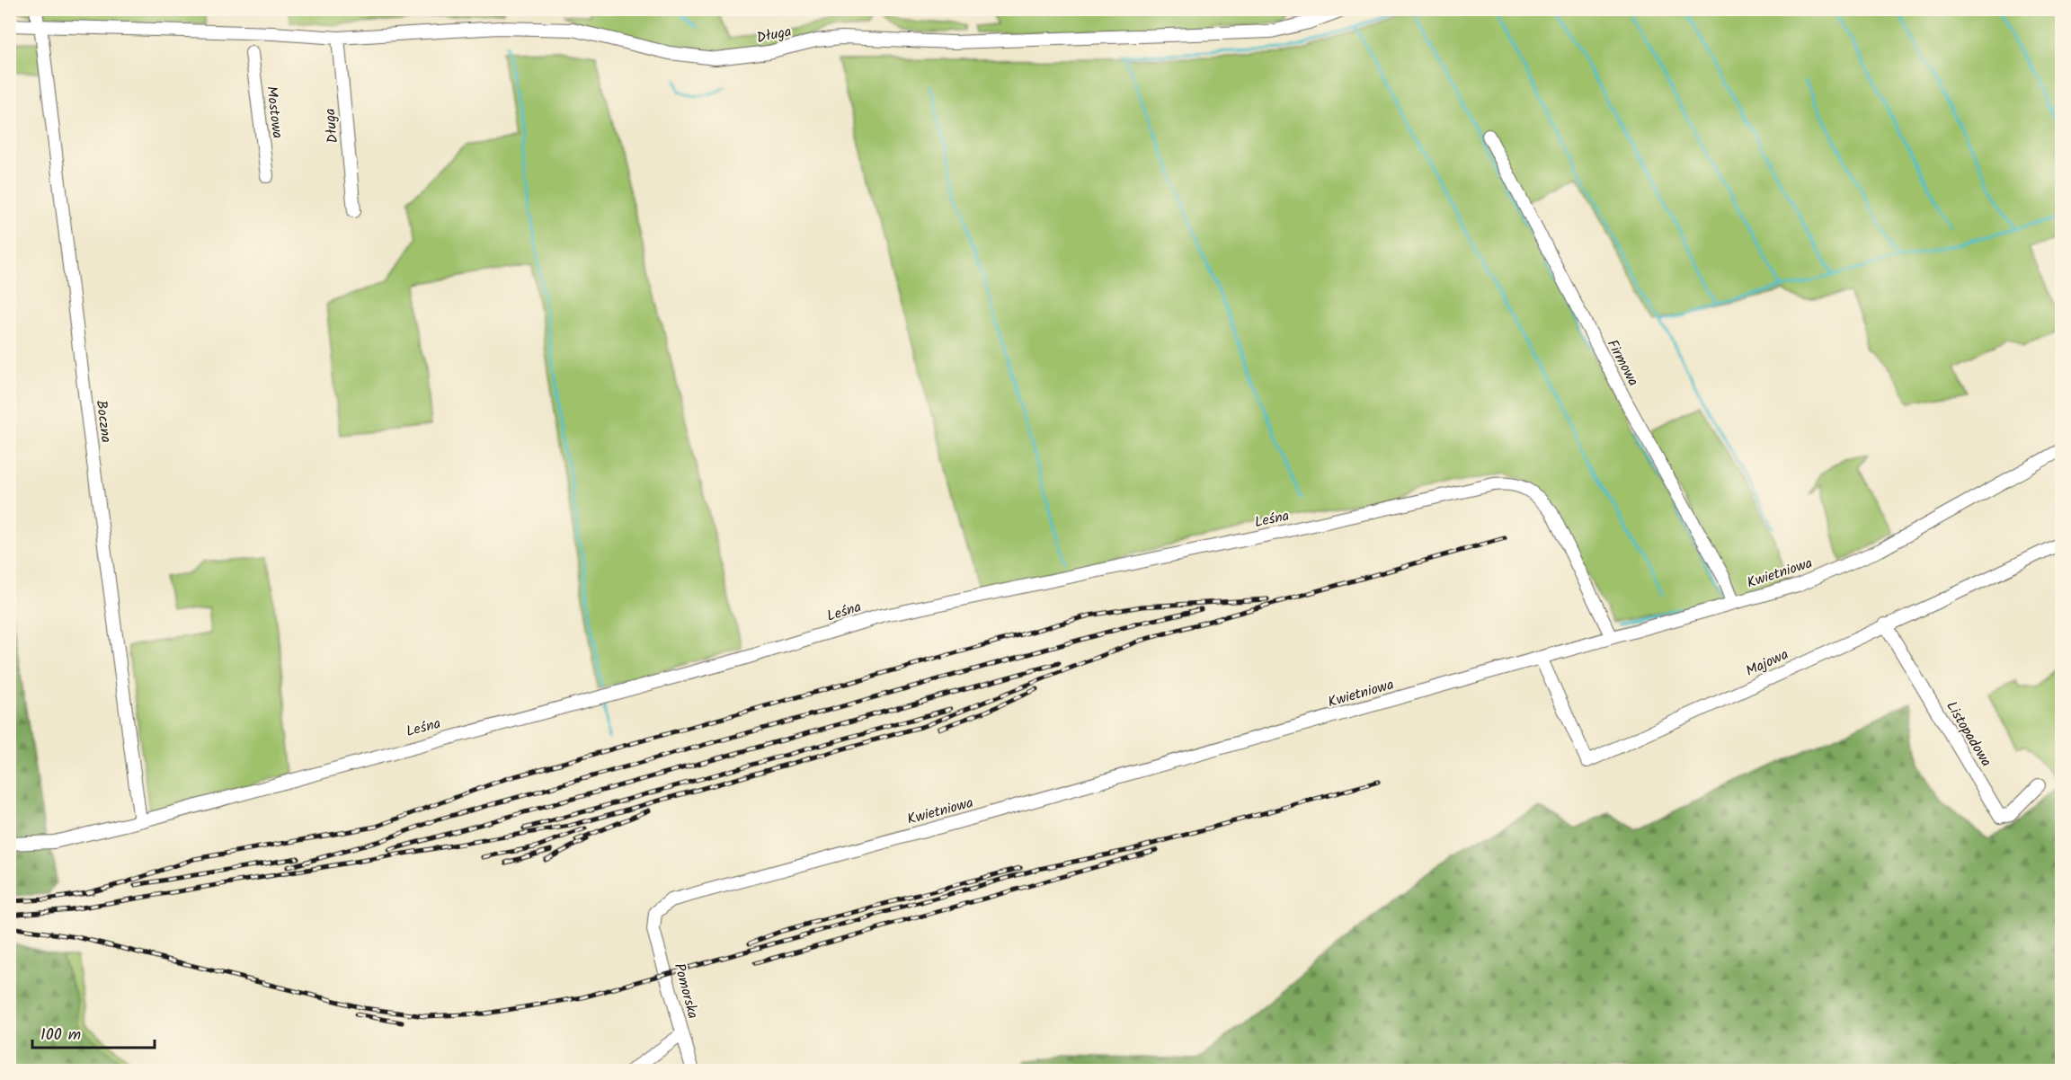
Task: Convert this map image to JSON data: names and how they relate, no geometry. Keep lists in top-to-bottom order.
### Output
{
  "streets": {
    "street": [
      "Długa",
      "Mostowa",
      "Firmowa",
      "Boczna",
      "Leśna",
      "Kwietniowa",
      "Majowa",
      "Listopadowa",
      "Pomorska"
    ]
  },
  "crossings": [
    ["Długa", "Boczna"],
    ["Firmowa", "Kwietniowa"],
    ["Boczna", "Leśna"],
    ["Leśna", "Kwietniowa"],
    ["Kwietniowa", "Majowa"],
    ["Kwietniowa", "Pomorska"],
    ["Majowa", "Listopadowa"]
  ],
  "scale_bar": "100 m"
}
